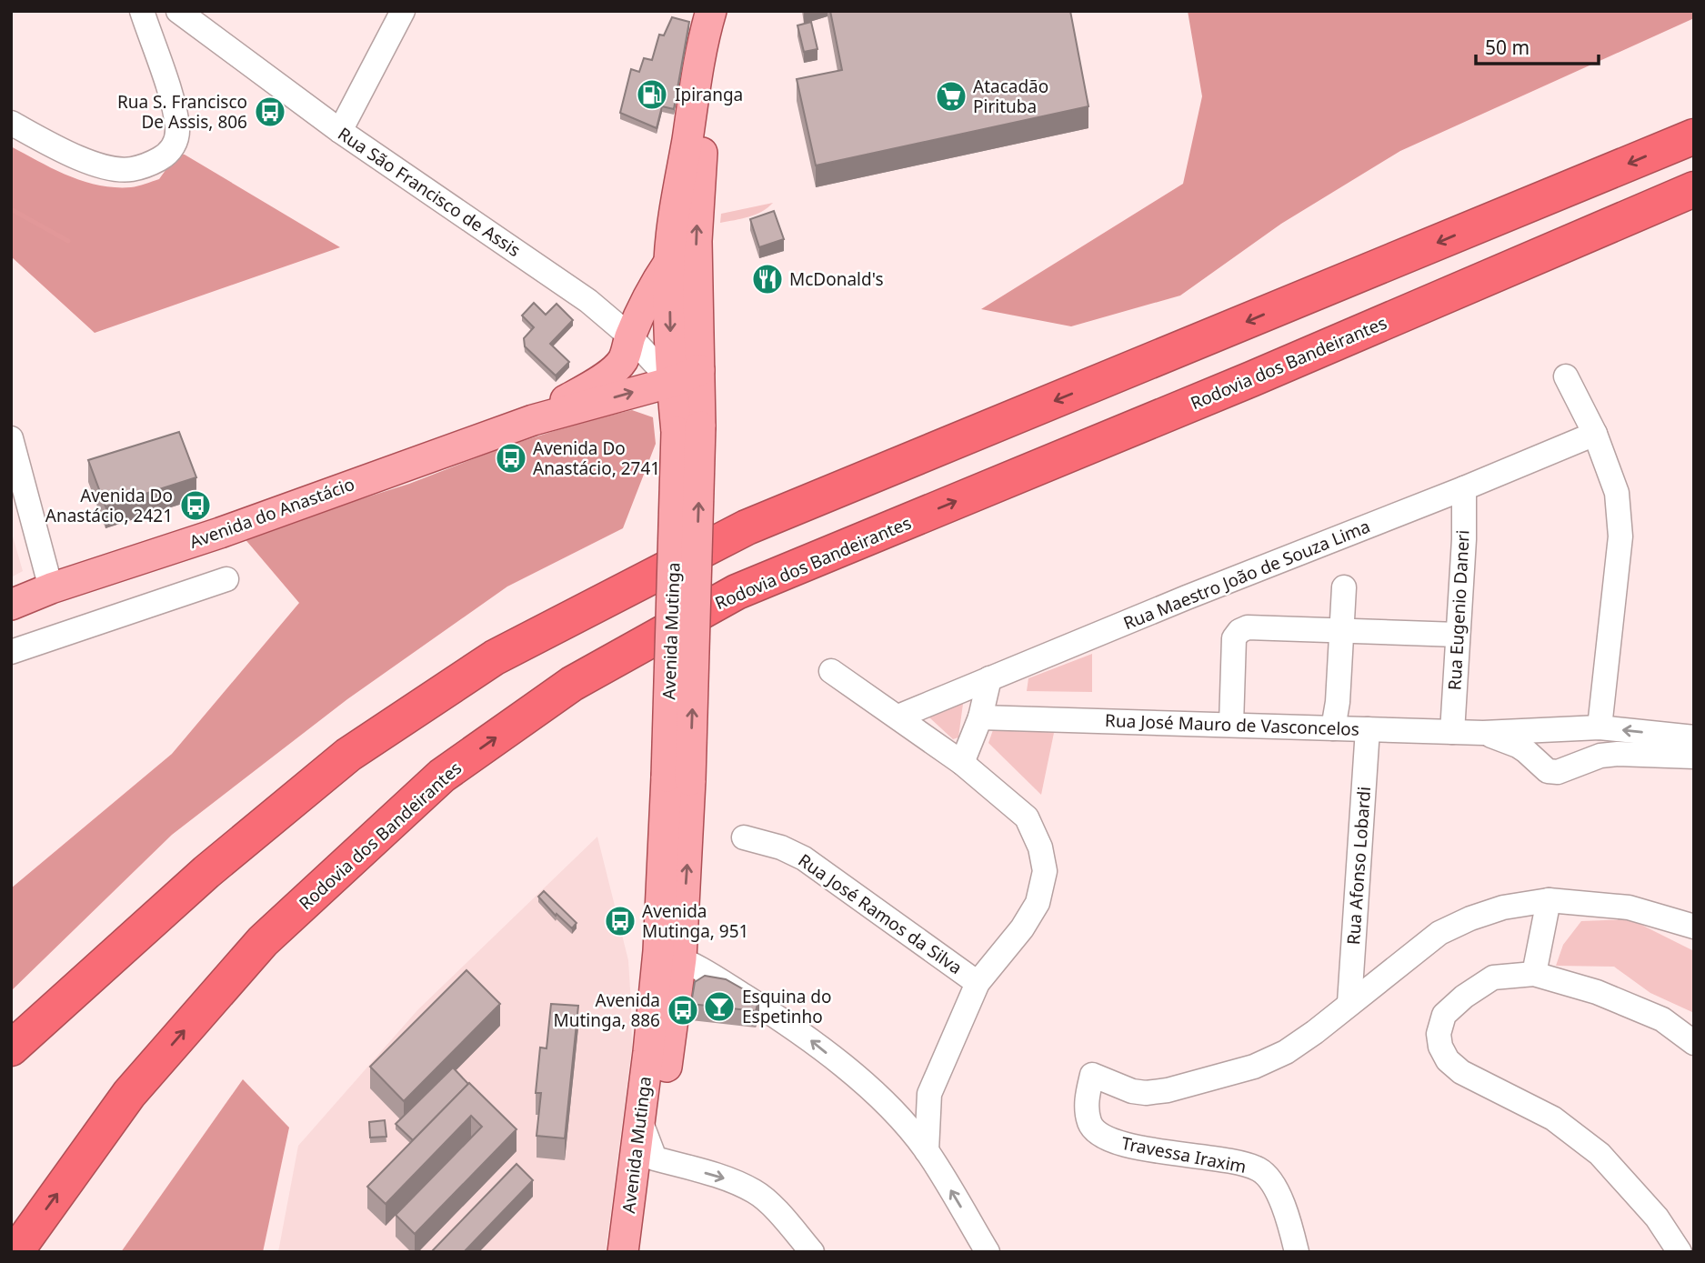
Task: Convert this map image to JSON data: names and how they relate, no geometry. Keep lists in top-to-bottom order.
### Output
{
  "streets": {
    "highway": ["Rodovia dos Bandeirantes"],
    "main road": ["Avenida do Anastácio", "Avenida Mutinga"],
    "street": [
      "Rua São Francisco de Assis",
      "Rua Maestro João de Souza Lima",
      "Rua Eugenio Daneri",
      "Rua José Mauro de Vasconcelos",
      "Rua Afonso Lobardi",
      "Rua José Ramos da Silva",
      "Travessa Iraxim"
    ]
  },
  "crossings": [
    ["Rua São Francisco de Assis", "Avenida do Anastácio"],
    ["Rua São Francisco de Assis", "Avenida Mutinga"],
    ["Avenida do Anastácio", "Avenida Mutinga"],
    ["Rua Maestro João de Souza Lima", "Rua Eugenio Daneri"],
    ["Rua Eugenio Daneri", "Rua José Mauro de Vasconcelos"],
    ["Rua José Mauro de Vasconcelos", "Rua Afonso Lobardi"],
    ["Rua Afonso Lobardi", "Travessa Iraxim"]
  ],
  "places": {
    "fuel station": ["Ipiranga"],
    "supermarket": ["Atacadão Pirituba"],
    "bus stop": [
      "Rua S. Francisco De Assis, 806",
      "Avenida Do Anastácio, 2741",
      "Avenida Do Anastácio, 2421",
      "Avenida Mutinga, 951",
      "Avenida Mutinga, 886"
    ],
    "restaurant": ["McDonald's"],
    "bar": ["Esquina do Espetinho"]
  },
  "scale_bar": "50 m"
}
